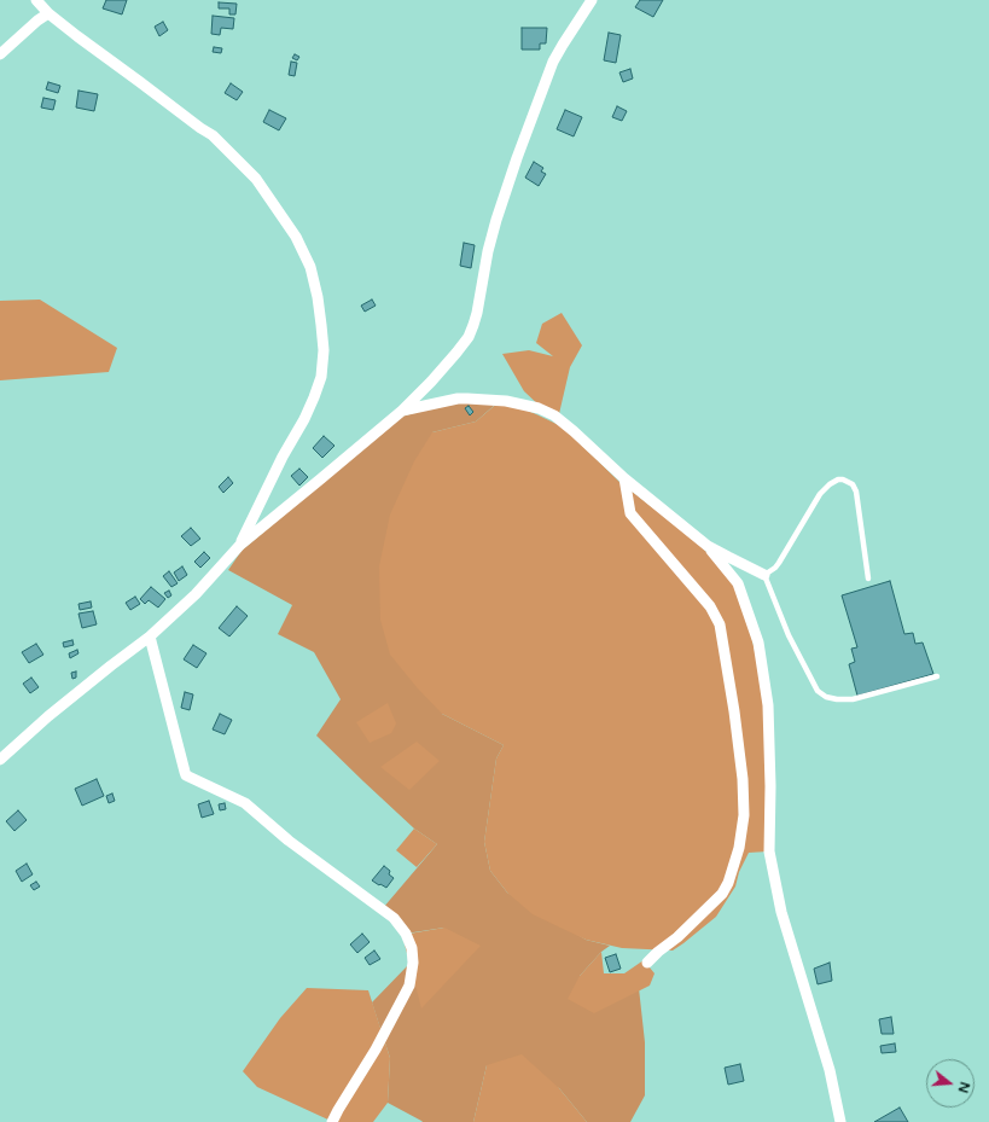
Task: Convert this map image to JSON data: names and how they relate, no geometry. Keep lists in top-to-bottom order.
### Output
{
  "north": "right"
}
